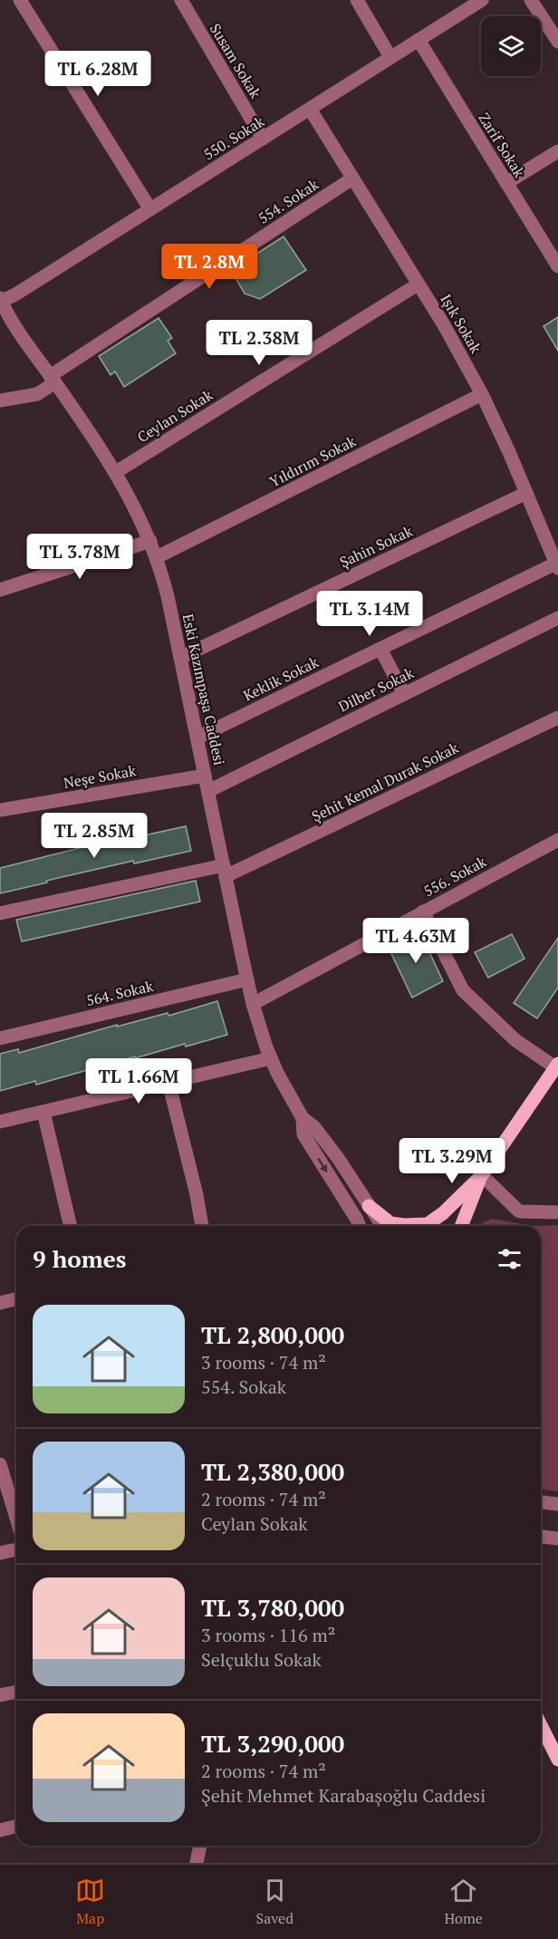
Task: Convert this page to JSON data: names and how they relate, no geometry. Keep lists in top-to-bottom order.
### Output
{
  "streets": {
    "street": [
      "Susam Sokak",
      "550. Sokak",
      "Zarif Sokak",
      "554. Sokak",
      "Işık Sokak",
      "Ceylan Sokak",
      "Yıldırım Sokak",
      "Şahin Sokak",
      "Keklik Sokak",
      "Eski Kazımpaşa Caddesi",
      "Dilber Sokak",
      "Neşe Sokak",
      "Şehit Kemal Durak Sokak",
      "556. Sokak",
      "564. Sokak"
    ]
  },
  "crossings": [
    ["Susam Sokak", "550. Sokak"],
    ["550. Sokak", "Zarif Sokak"],
    ["550. Sokak", "Işık Sokak"],
    ["550. Sokak", "Eski Kazımpaşa Caddesi"],
    ["554. Sokak", "Işık Sokak"],
    ["554. Sokak", "Eski Kazımpaşa Caddesi"],
    ["Işık Sokak", "Ceylan Sokak"],
    ["Işık Sokak", "Yıldırım Sokak"],
    ["Işık Sokak", "Şahin Sokak"],
    ["Işık Sokak", "Keklik Sokak"],
    ["Ceylan Sokak", "Eski Kazımpaşa Caddesi"],
    ["Yıldırım Sokak", "Eski Kazımpaşa Caddesi"],
    ["Şahin Sokak", "Eski Kazımpaşa Caddesi"],
    ["Keklik Sokak", "Eski Kazımpaşa Caddesi"],
    ["Eski Kazımpaşa Caddesi", "Dilber Sokak"],
    ["Eski Kazımpaşa Caddesi", "Neşe Sokak"],
    ["Eski Kazımpaşa Caddesi", "Şehit Kemal Durak Sokak"],
    ["Eski Kazımpaşa Caddesi", "556. Sokak"],
    ["Eski Kazımpaşa Caddesi", "564. Sokak"]
  ],
  "page": {
    "price": [
      "TL 6.28M",
      "TL 2.8M",
      "TL 2.38M",
      "TL 3.78M",
      "TL 3.14M",
      "TL 2.85M",
      "TL 4.63M",
      "TL 1.66M",
      "TL 3.29M"
    ],
    "heading": "9 homes",
    "list": [
      {
        "name": "TL 2,800,000",
        "note": "3 rooms · 74 m² · 554. Sokak"
      },
      {
        "name": "TL 2,380,000",
        "note": "2 rooms · 74 m² · Ceylan Sokak"
      },
      {
        "name": "TL 3,780,000",
        "note": "3 rooms · 116 m² · Selçuklu Sokak"
      },
      {
        "name": "TL 3,290,000",
        "note": "2 rooms · 74 m² · Şehit Mehmet Karabaşoğlu Caddesi"
      }
    ],
    "tabs": ["Map", "Saved", "Home"]
  }
}
